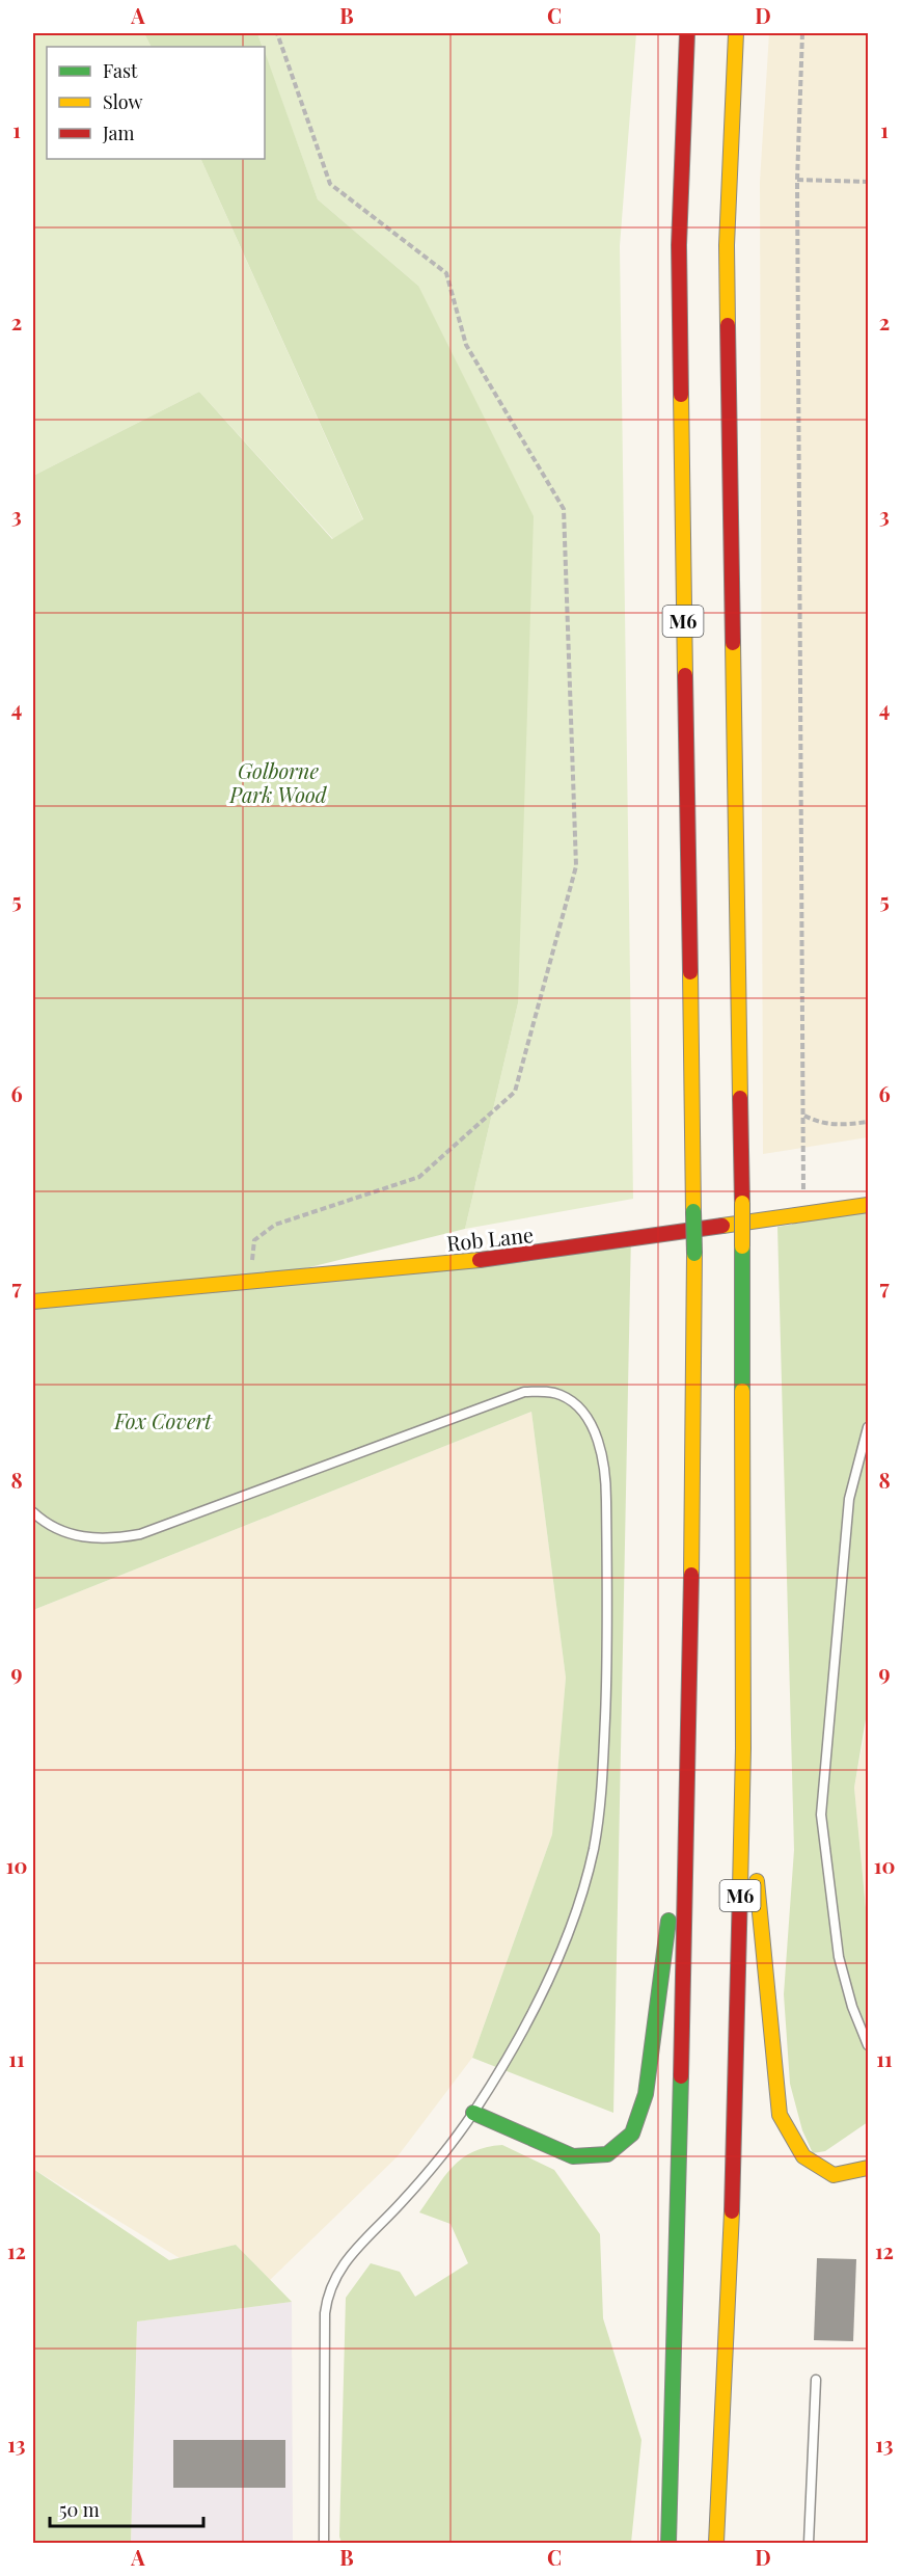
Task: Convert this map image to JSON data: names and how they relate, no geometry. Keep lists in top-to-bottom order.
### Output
{
  "streets": {
    "main road": ["M6", "Rob Lane"]
  },
  "parks": ["Golborne Park Wood", "Fox Covert"],
  "legend": ["Fast", "Slow", "Jam"],
  "scale_bar": "50 m",
  "grid": {
    "columns": [
      "A",
      "B",
      "C",
      "D"
    ],
    "rows": [
      "1",
      "2",
      "3",
      "4",
      "5",
      "6",
      "7",
      "8",
      "9",
      "10",
      "11",
      "12",
      "13"
    ]
  }
}
